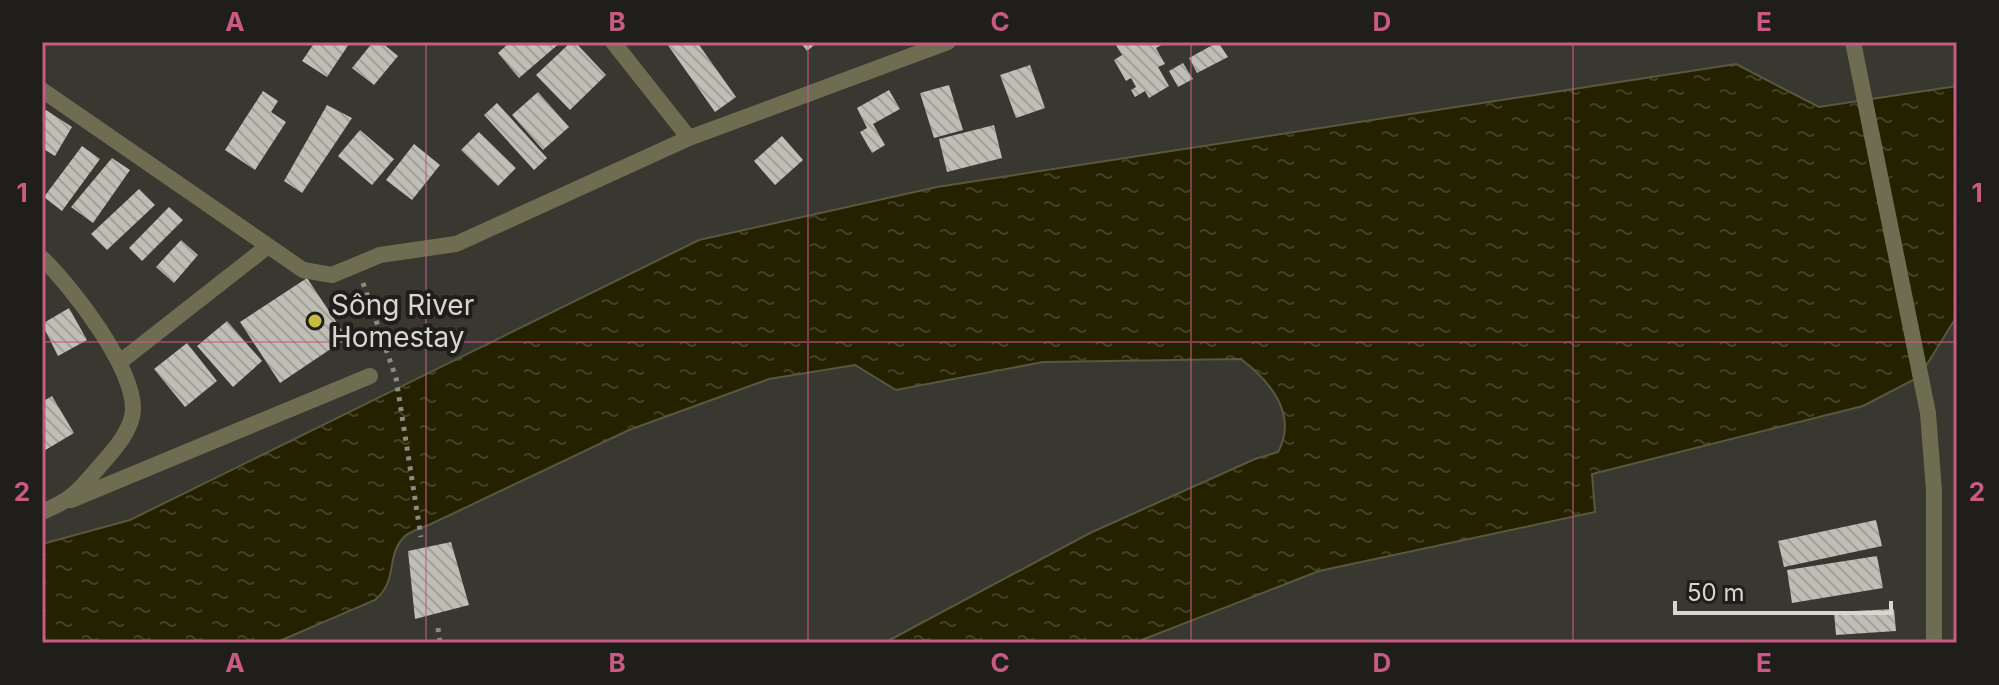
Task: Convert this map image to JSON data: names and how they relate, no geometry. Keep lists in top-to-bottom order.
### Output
{
  "places": ["Sông River Homestay"],
  "scale_bar": "50 m",
  "grid": {
    "columns": [
      "A",
      "B",
      "C",
      "D",
      "E"
    ],
    "rows": ["1", "2"]
  }
}
